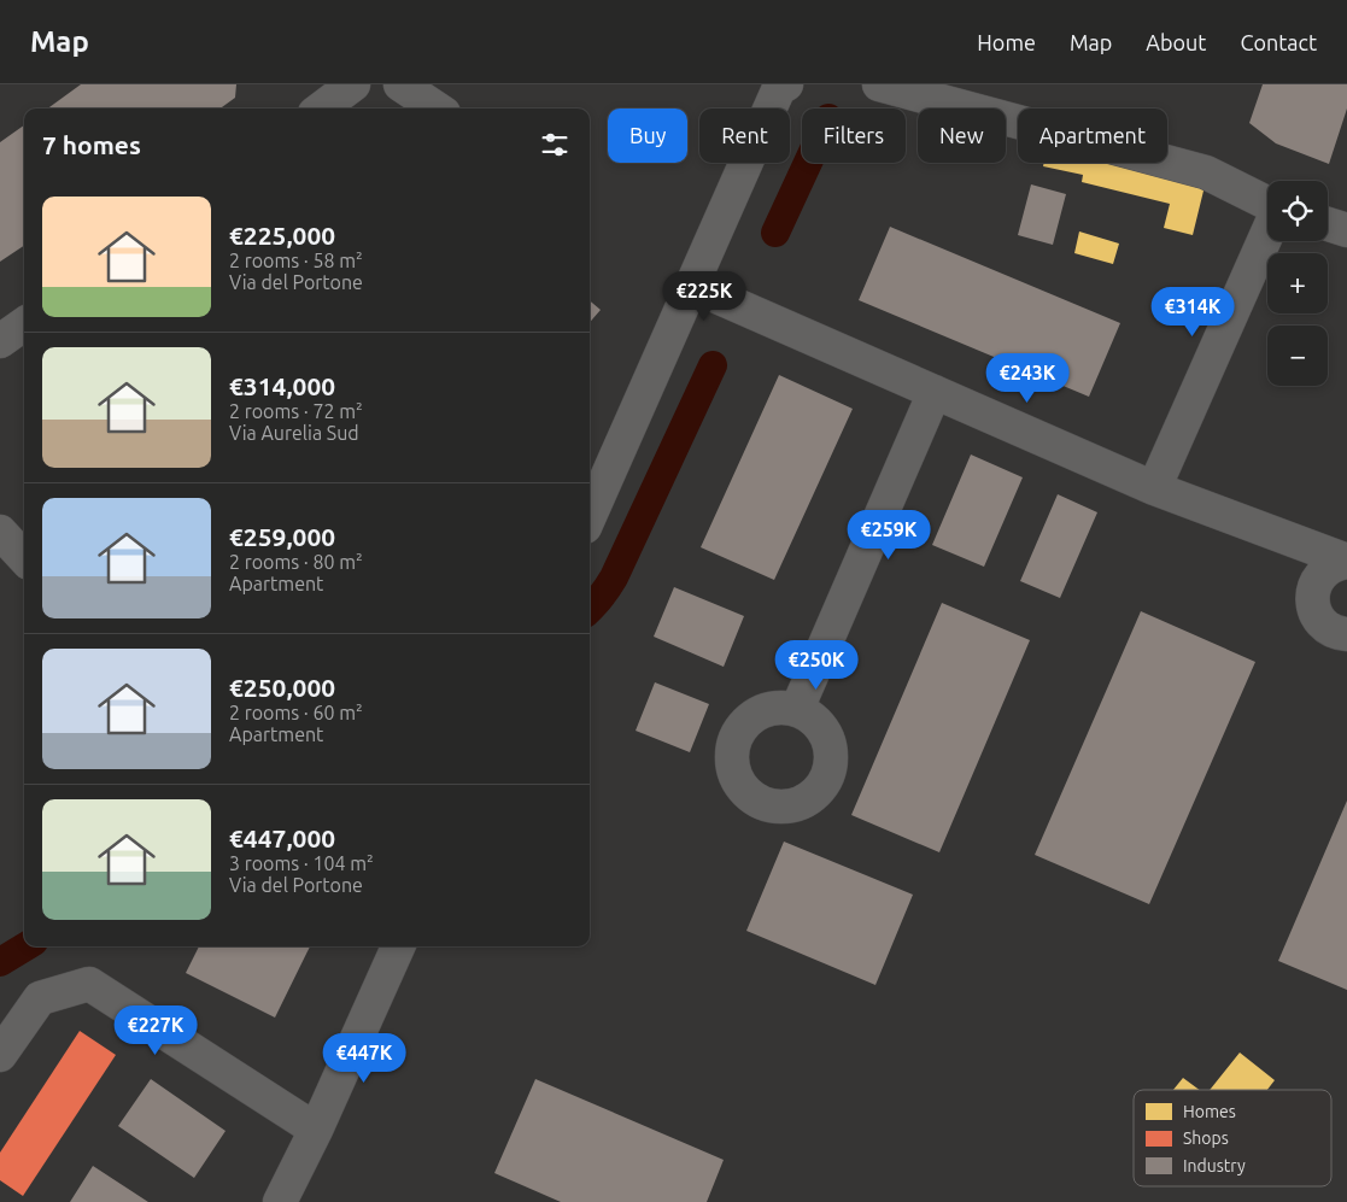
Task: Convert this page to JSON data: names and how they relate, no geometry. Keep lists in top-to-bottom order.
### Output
{
  "legend": ["Homes", "Shops", "Industry"],
  "page": {
    "header": "Map",
    "nav": [
      "Home",
      "Map",
      "About",
      "Contact"
    ],
    "chip": [
      "Buy",
      "Rent",
      "Filters",
      "New",
      "Apartment"
    ],
    "heading": "7 homes",
    "map_buttons": ["+", "−"],
    "list": [
      {
        "name": "€225,000",
        "note": "2 rooms · 58 m² · Via del Portone"
      },
      {
        "name": "€314,000",
        "note": "2 rooms · 72 m² · Via Aurelia Sud"
      },
      {
        "name": "€259,000",
        "note": "2 rooms · 80 m² · Apartment"
      },
      {
        "name": "€250,000",
        "note": "2 rooms · 60 m² · Apartment"
      },
      {
        "name": "€447,000",
        "note": "3 rooms · 104 m² · Via del Portone"
      }
    ],
    "price": [
      "€225K",
      "€314K",
      "€243K",
      "€259K",
      "€250K",
      "€227K",
      "€447K"
    ]
  }
}
